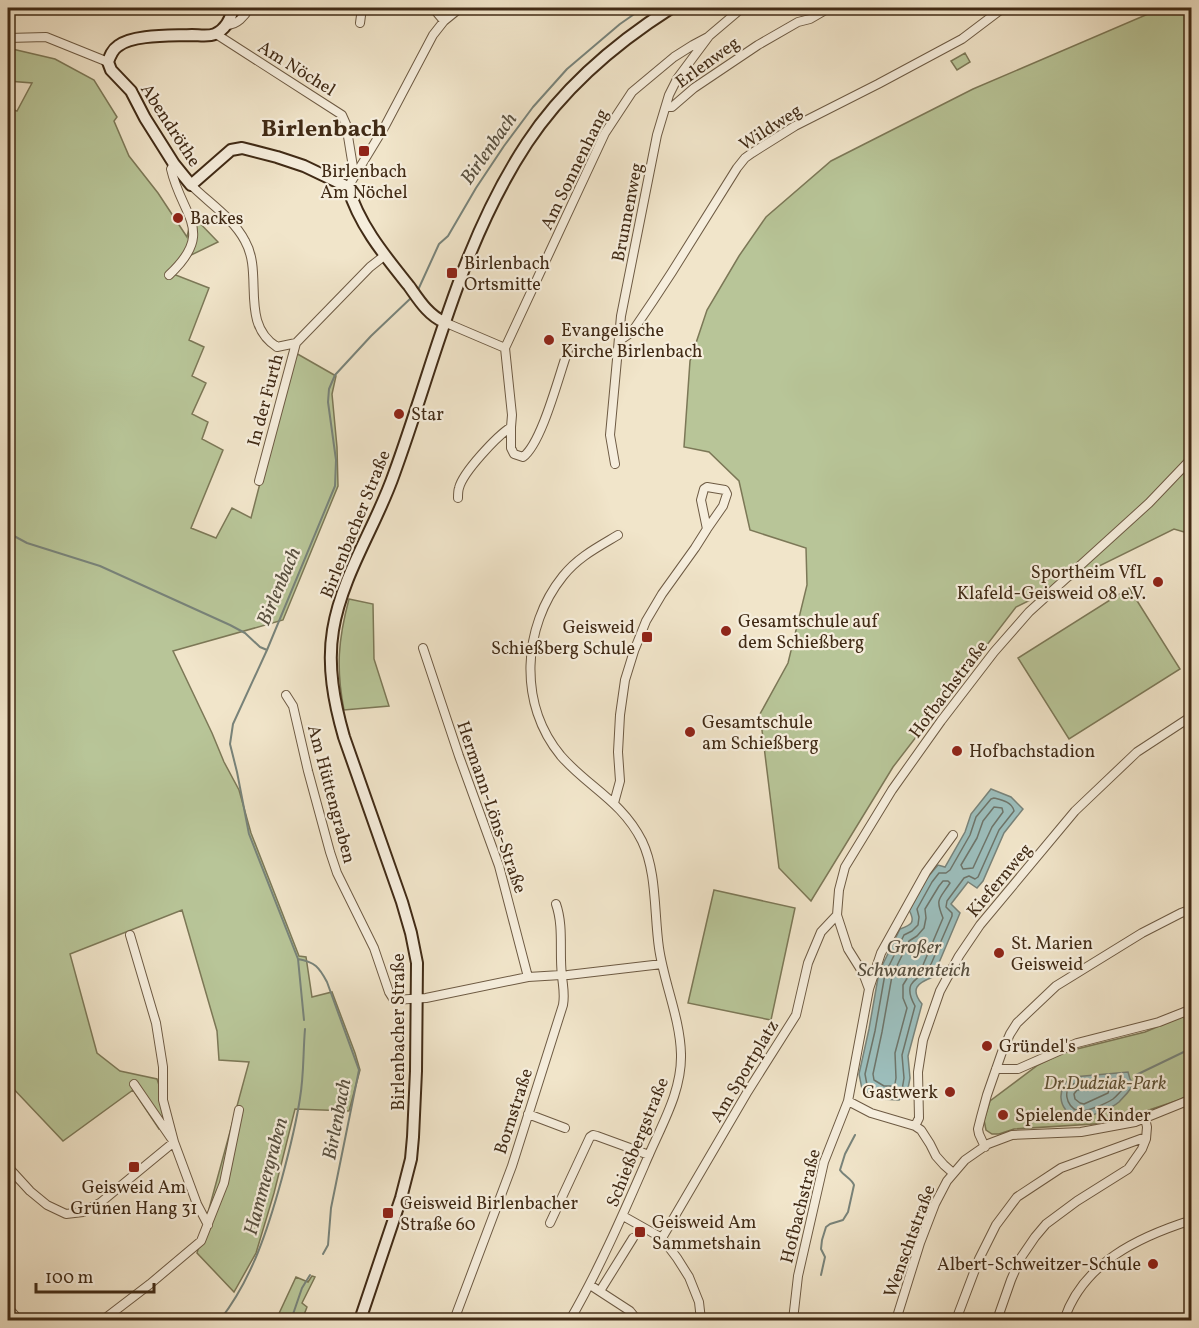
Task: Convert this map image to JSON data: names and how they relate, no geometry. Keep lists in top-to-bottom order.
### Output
{
  "streets": {
    "main road": ["Abendröthe", "Birlenbacher Straße"],
    "street": [
      "Erlenweg",
      "Am Nöchel",
      "Wildweg",
      "Am Sonnenhang",
      "Brunnenweg",
      "In der Furth",
      "Hofbachstraße",
      "Am Hüttengraben",
      "Hermann-Löns-Straße",
      "Kiefernweg",
      "Am Sportplatz",
      "Bornstraße",
      "Schießbergstraße",
      "Wenschtstraße"
    ]
  },
  "crossings": [
    ["Erlenweg", "Brunnenweg"],
    ["Wildweg", "Brunnenweg"],
    ["Am Sonnenhang", "Brunnenweg"],
    ["Birlenbacher Straße", "Am Hüttengraben"],
    ["Hofbachstraße", "Am Sportplatz"]
  ],
  "districts": ["Birlenbach"],
  "water": ["Birlenbach", "Großer Schwanenteich", "Hammergraben"],
  "parks": ["Dr.Dudziak-Park"],
  "places": {
    "transit": [
      "Birlenbach Am Nöchel",
      "Birlenbach Ortsmitte",
      "Geisweid Schießberg Schule",
      "Geisweid Am Grünen Hang 31",
      "Geisweid Birlenbacher Straße 60",
      "Geisweid Am Sammetshain"
    ],
    "other": [
      "Backes",
      "Evangelische Kirche Birlenbach",
      "Star",
      "Sportheim VfL Klafeld-Geisweid 08 e.V.",
      "Gesamtschule auf dem Schießberg",
      "Gesamtschule am Schießberg",
      "Hofbachstadion",
      "St. Marien Geisweid",
      "Gründel's",
      "Gastwerk",
      "Spielende Kinder",
      "Albert-Schweitzer-Schule"
    ]
  },
  "scale_bar": "100 m"
}
